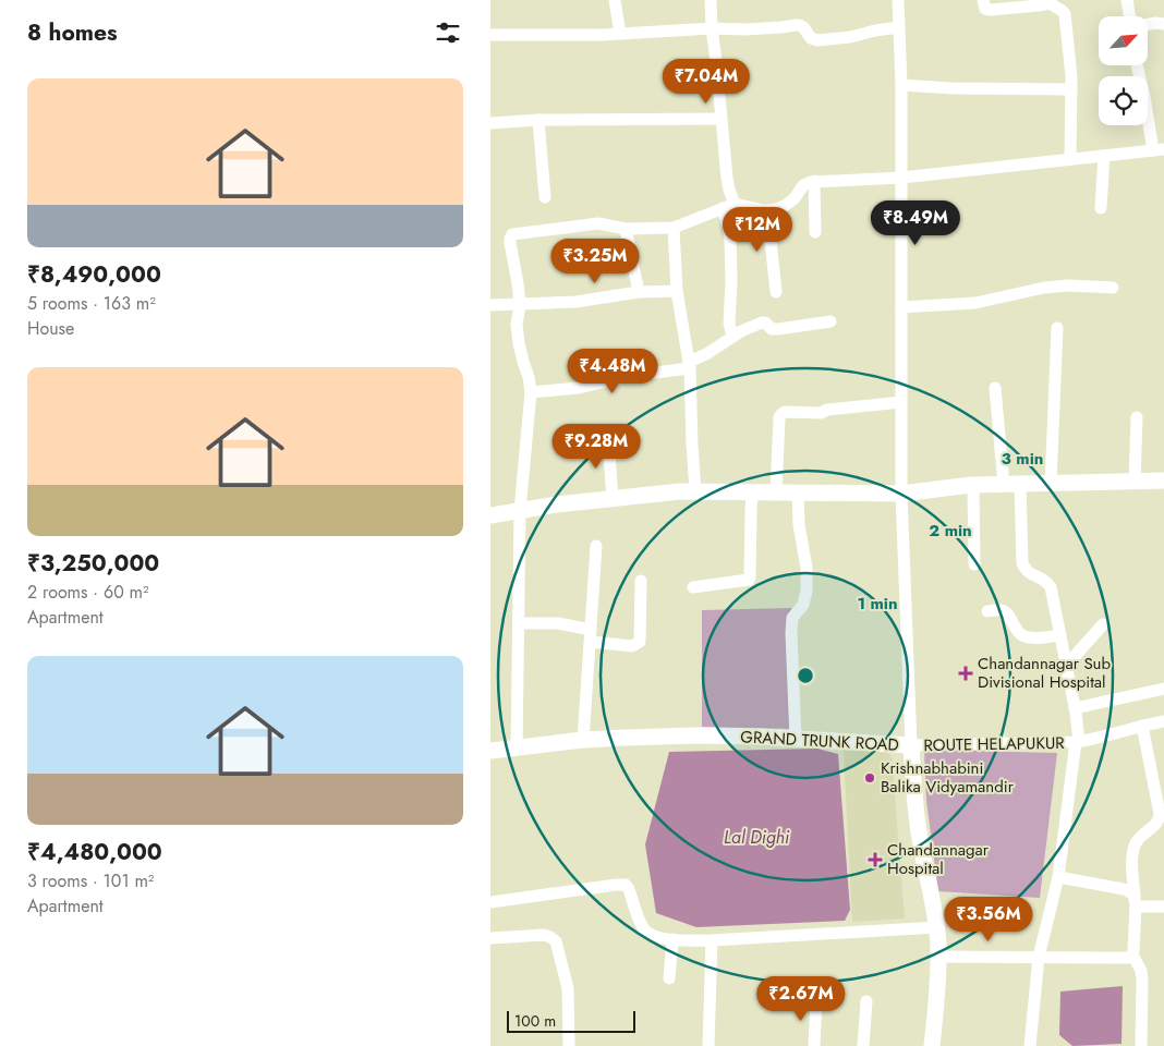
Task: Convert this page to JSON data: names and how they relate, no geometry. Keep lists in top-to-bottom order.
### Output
{
  "streets": {
    "main road": ["GRAND TRUNK ROAD"],
    "street": ["ROUTE HELAPUKUR"]
  },
  "crossings": [
    ["GRAND TRUNK ROAD", "ROUTE HELAPUKUR"]
  ],
  "water": ["Lal Dighi"],
  "places": {
    "health": ["Chandannagar Sub Divisional Hospital", "Chandannagar Hospital"],
    "other": ["Krishnabhabini Balika Vidyamandir"]
  },
  "scale_bar": "100 m",
  "north": "top right",
  "page": {
    "heading": "8 homes",
    "price": [
      "₹7.04M",
      "₹8.49M",
      "₹12M",
      "₹3.25M",
      "₹4.48M",
      "₹9.28M",
      "₹3.56M",
      "₹2.67M"
    ],
    "list": [
      {
        "name": "₹8,490,000",
        "note": "5 rooms · 163 m² · House"
      },
      {
        "name": "₹3,250,000",
        "note": "2 rooms · 60 m² · Apartment"
      },
      {
        "name": "₹4,480,000",
        "note": "3 rooms · 101 m² · Apartment"
      }
    ],
    "scale": "100 m"
  },
  "rings": ["3 min", "2 min", "1 min"]
}
